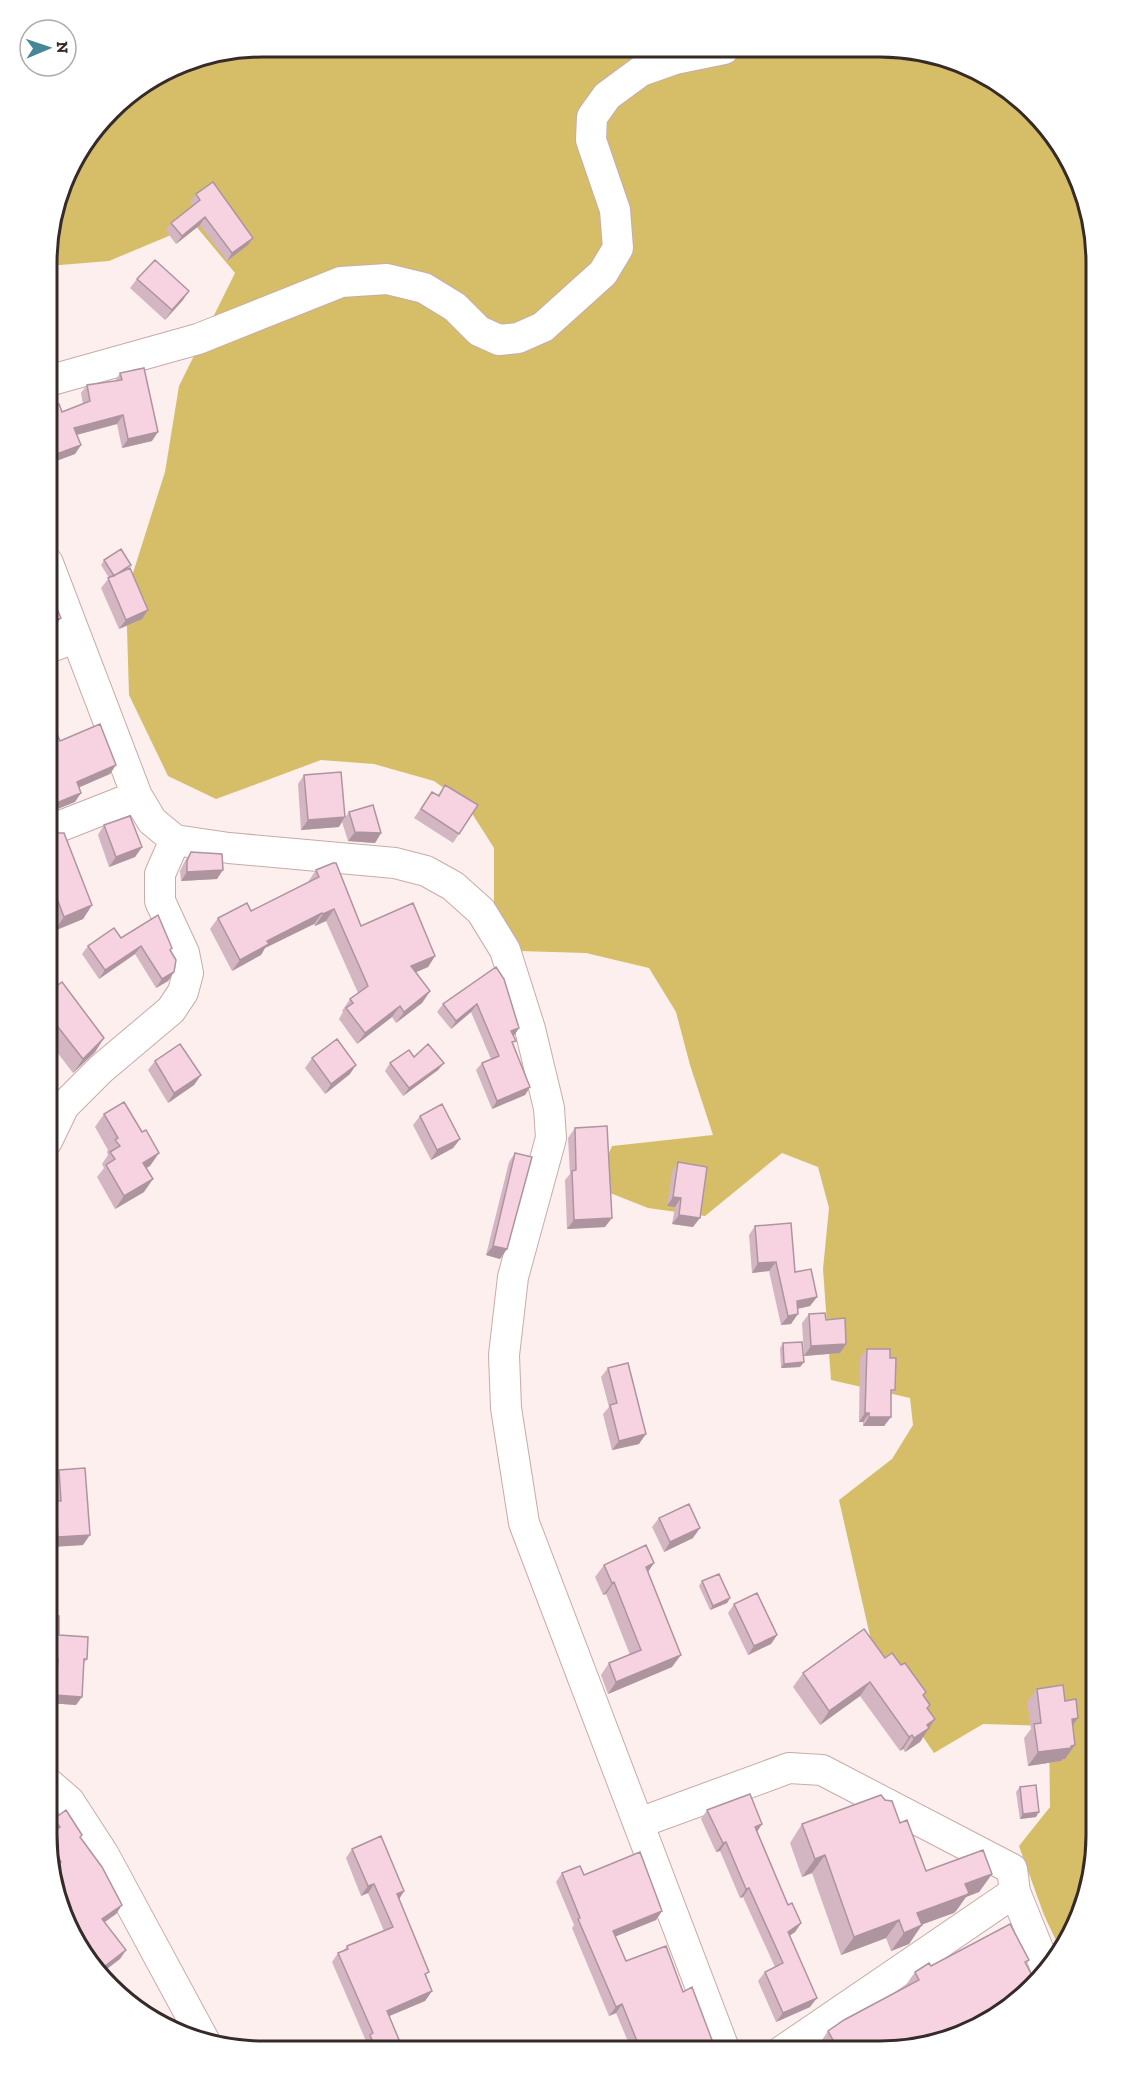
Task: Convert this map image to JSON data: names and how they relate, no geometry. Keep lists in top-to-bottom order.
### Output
{
  "north": "right"
}
